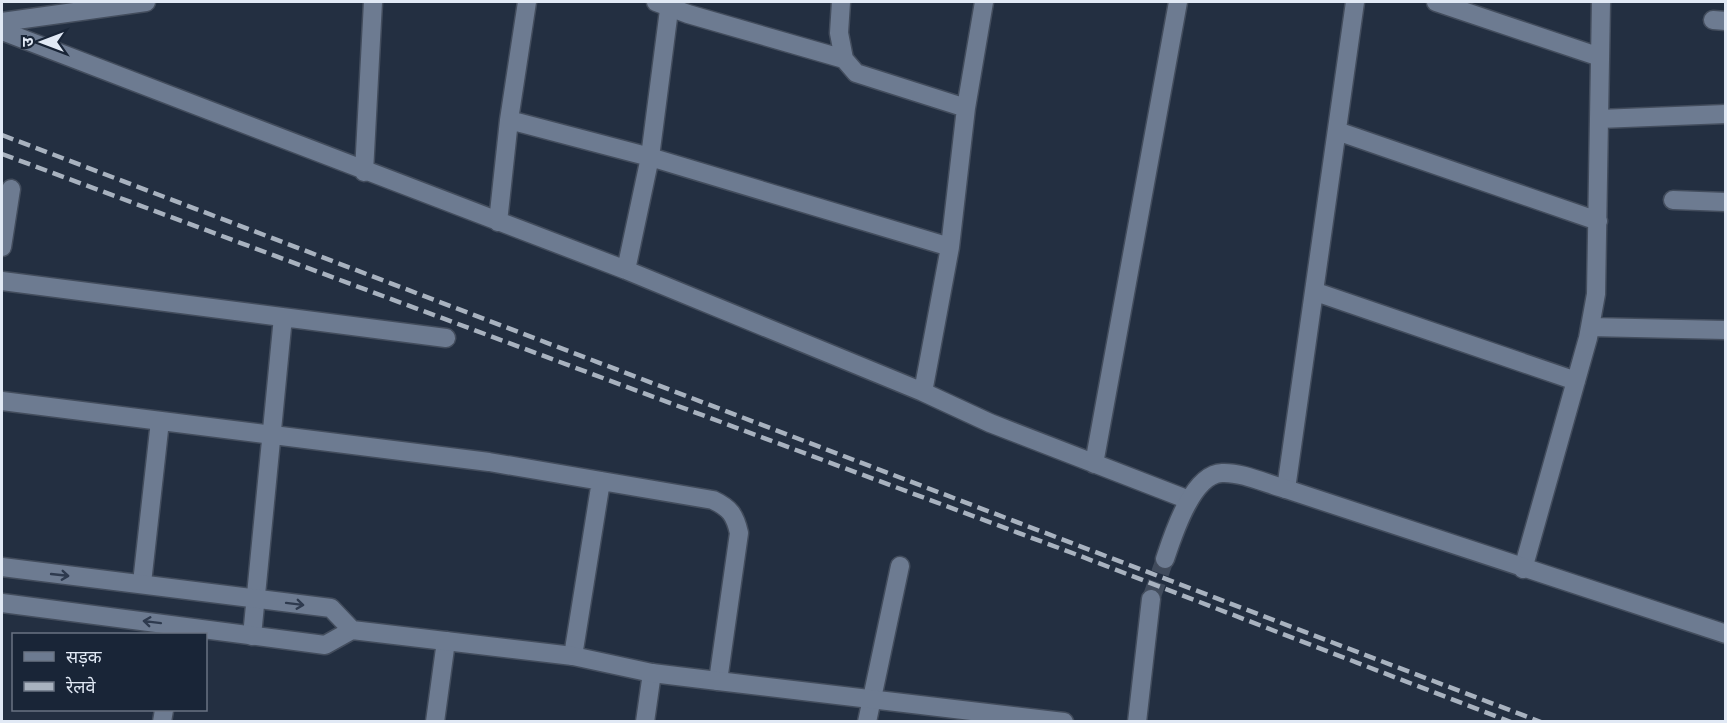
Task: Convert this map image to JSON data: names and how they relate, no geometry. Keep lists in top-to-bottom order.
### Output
{
  "legend": ["सड़क", "रेलवे"],
  "north": "left"
}
